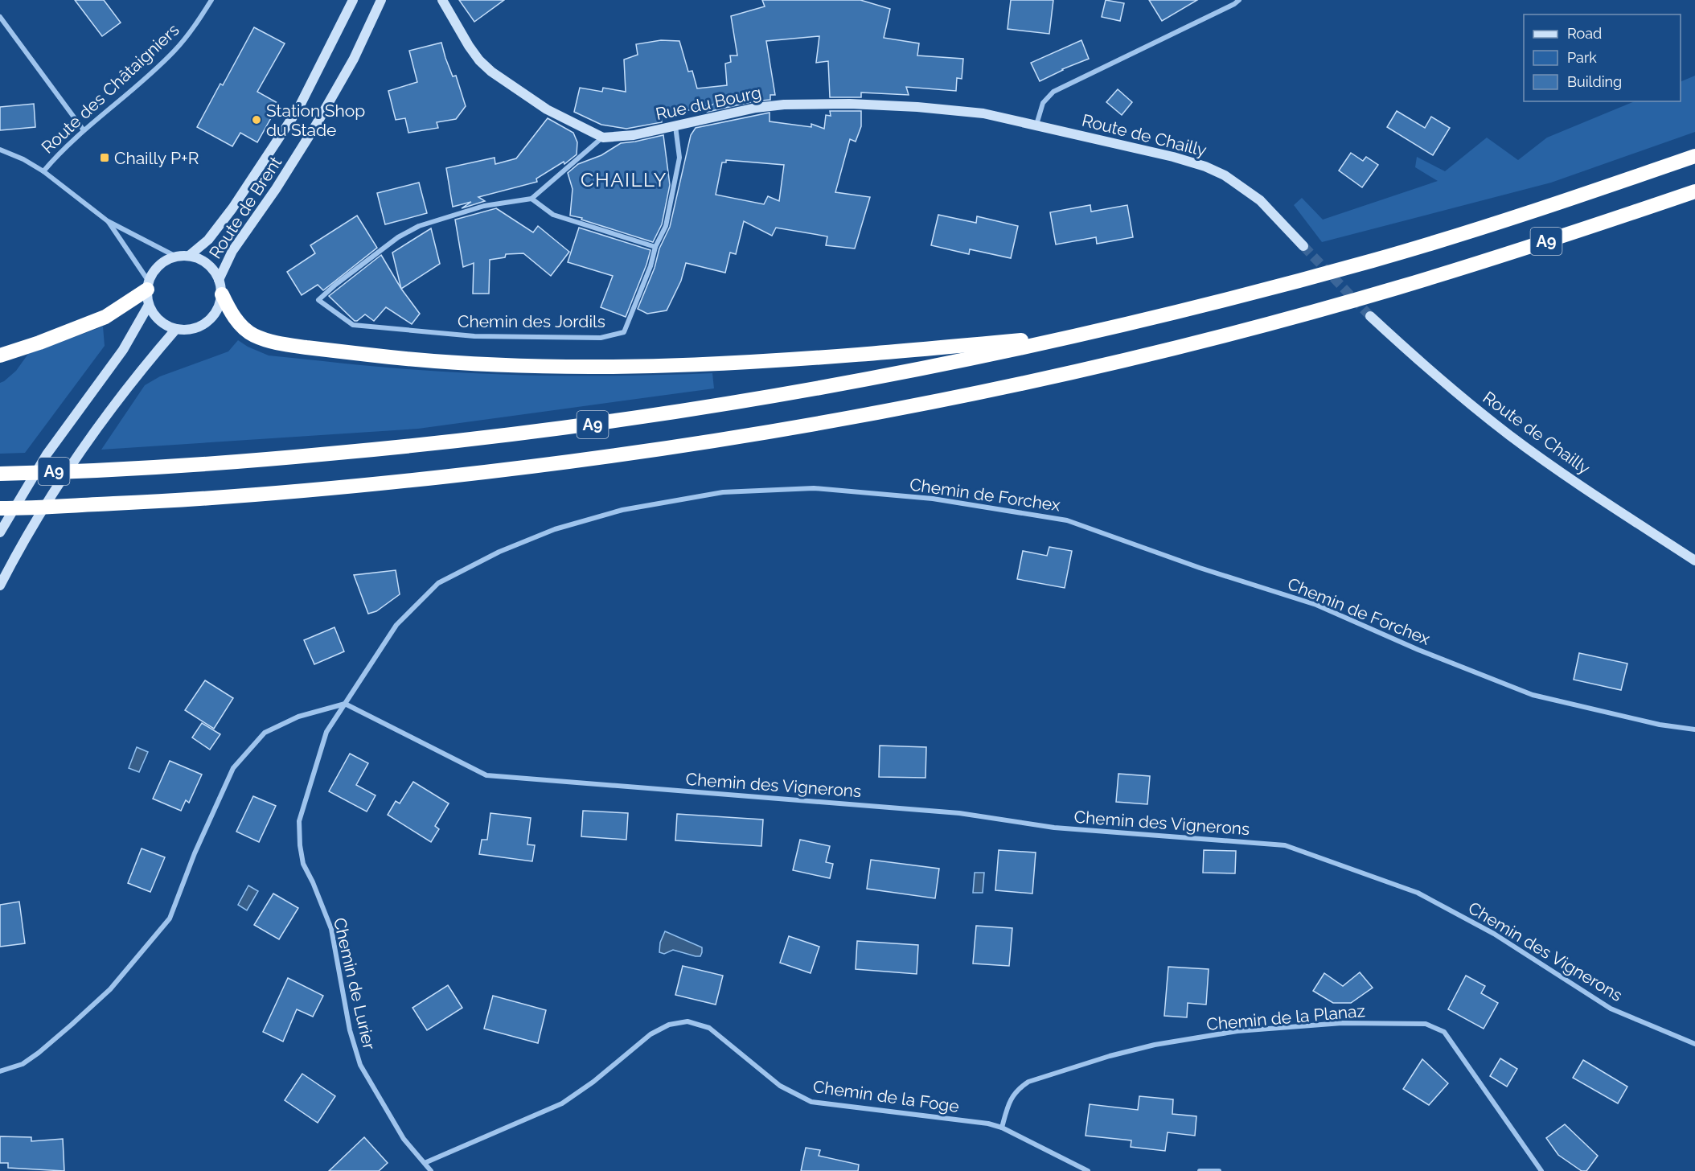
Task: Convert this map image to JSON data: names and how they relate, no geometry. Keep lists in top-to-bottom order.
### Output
{
  "streets": {
    "highway": ["A9"],
    "main road": ["Rue du Bourg", "Route de Chailly", "Route de Brent"],
    "street": [
      "Route des Châtaigniers",
      "Chemin des Jordils",
      "Chemin de Forchex",
      "Chemin des Vignerons",
      "Chemin de Lurier",
      "Chemin de la Planaz",
      "Chemin de la Foge"
    ]
  },
  "crossings": [
    ["Route des Châtaigniers", "Route de Brent"],
    ["Rue du Bourg", "Route de Chailly"],
    ["Rue du Bourg", "Chemin des Jordils"],
    ["Chemin de Forchex", "Chemin des Vignerons"],
    ["Chemin de Forchex", "Chemin de Lurier"],
    ["Chemin de Lurier", "Chemin de la Foge"],
    ["Chemin de la Planaz", "Chemin de la Foge"]
  ],
  "districts": ["CHAILLY"],
  "places": {
    "other": ["Station Shop du Stade"],
    "transit": ["Chailly P+R"]
  },
  "legend": ["Road", "Park", "Building"]
}
